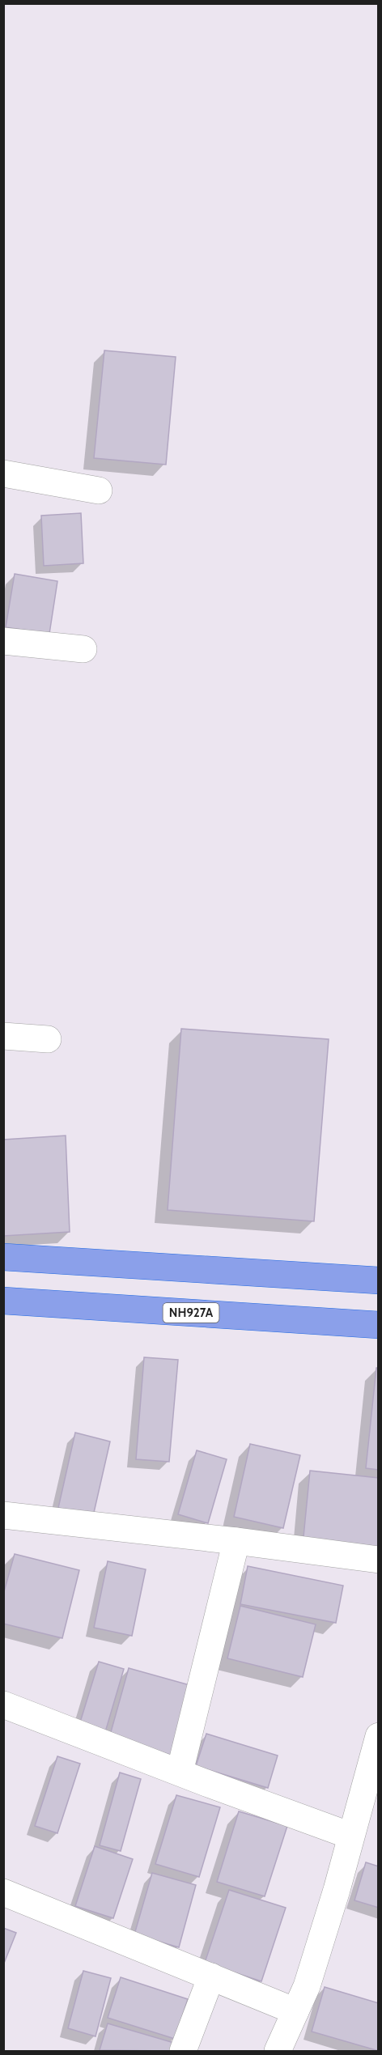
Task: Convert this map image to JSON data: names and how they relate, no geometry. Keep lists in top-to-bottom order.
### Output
{
  "streets": {
    "highway": ["NH927A"]
  }
}
